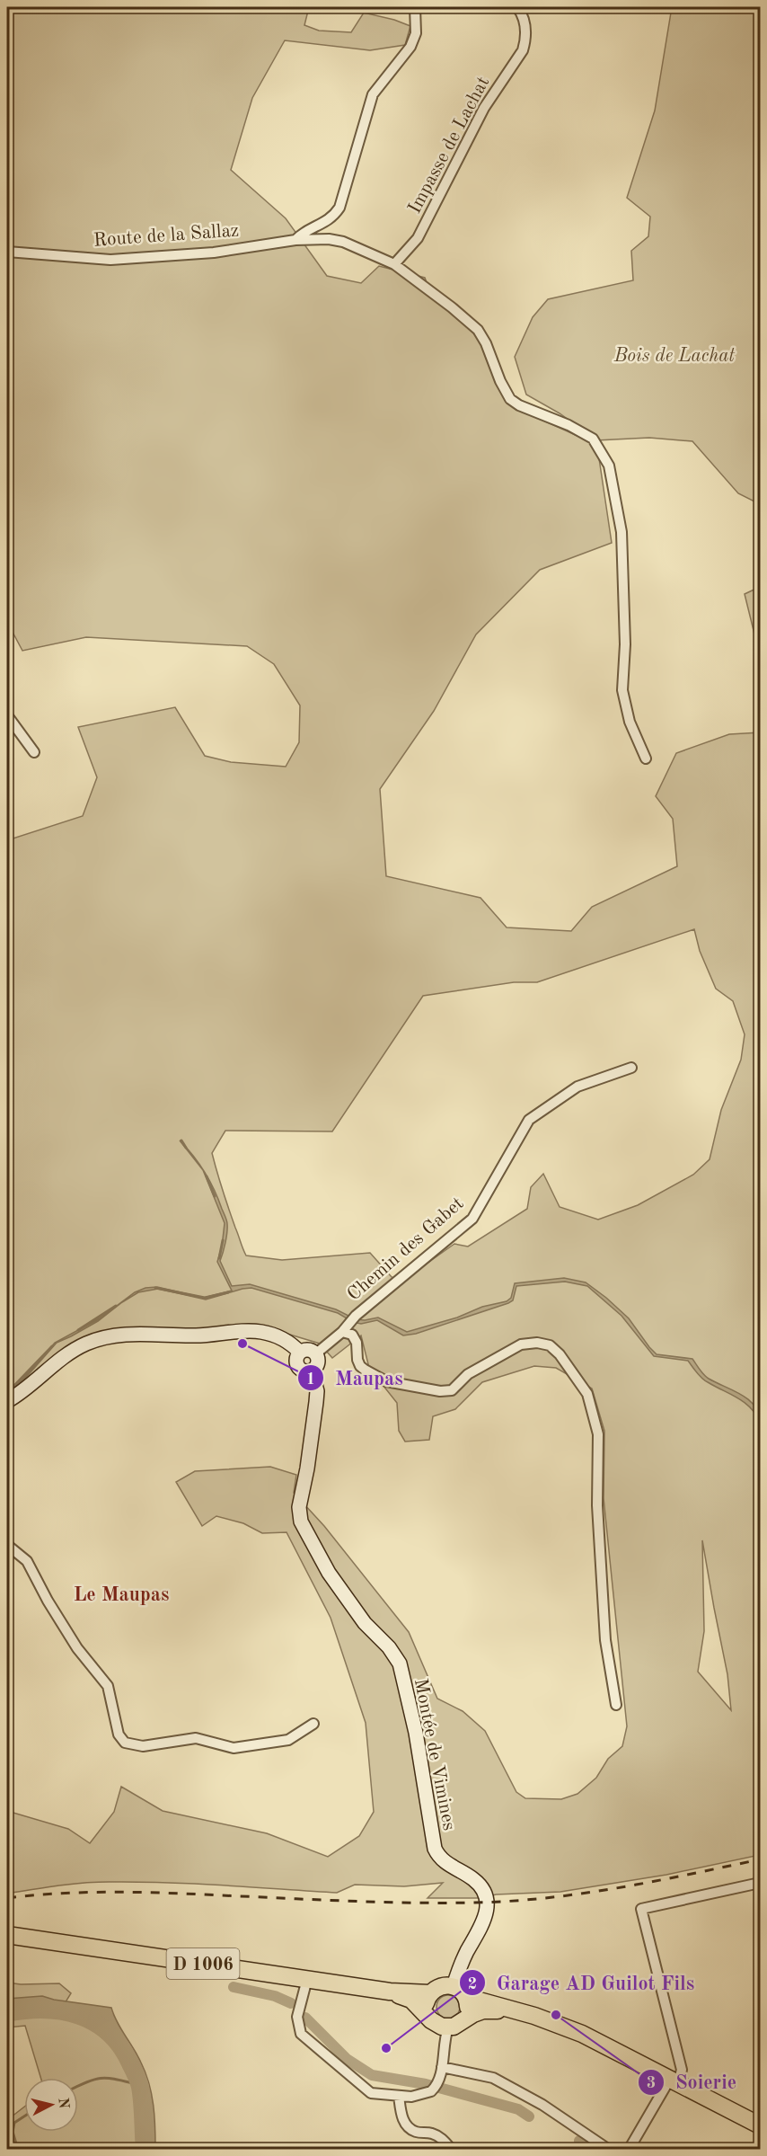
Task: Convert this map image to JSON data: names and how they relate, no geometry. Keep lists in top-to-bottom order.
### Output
{
  "streets": {
    "main road": ["D 1006"],
    "street": [
      "Impasse de Lachat",
      "Route de la Sallaz",
      "Chemin des Gabet",
      "Montée de Vimines"
    ]
  },
  "crossings": [
    ["Impasse de Lachat", "Route de la Sallaz"],
    ["Chemin des Gabet", "Montée de Vimines"],
    ["Montée de Vimines", "D 1006"]
  ],
  "districts": ["Le Maupas"],
  "parks": ["Bois de Lachat"],
  "places": ["Maupas", "Soierie", "Garage AD Guilot Fils"],
  "north": "right"
}
